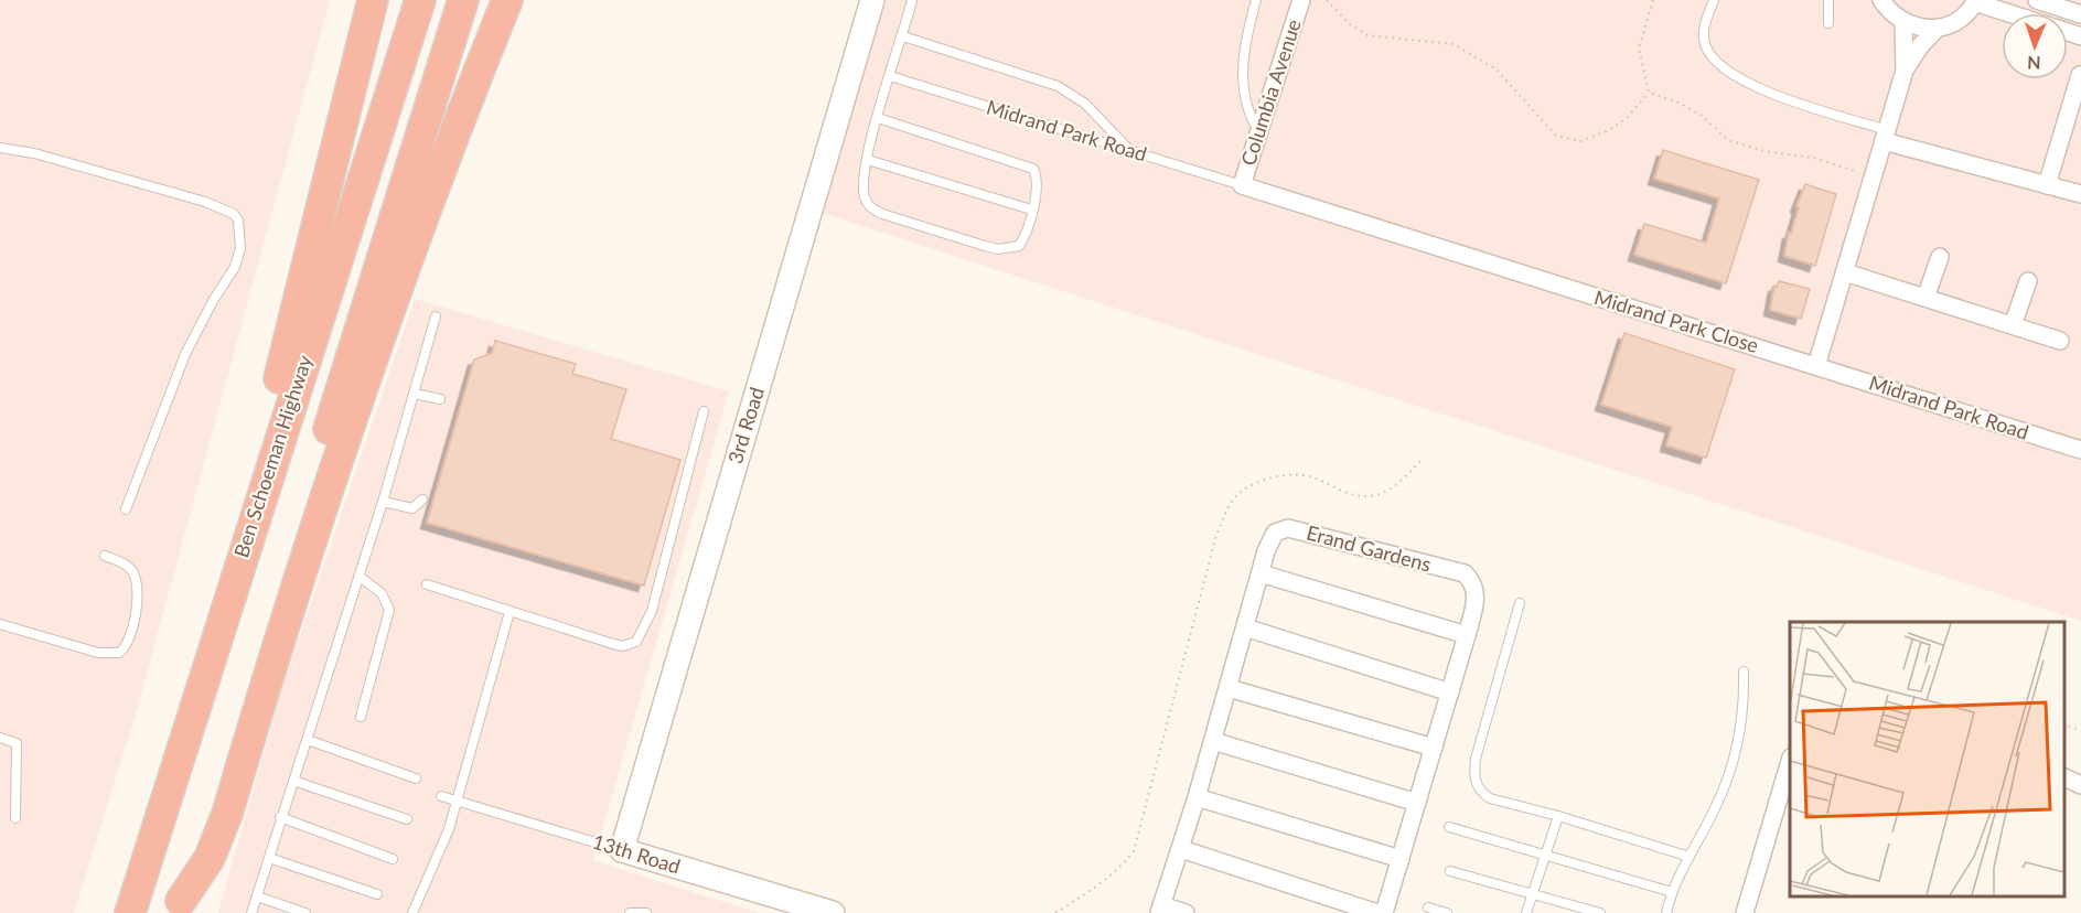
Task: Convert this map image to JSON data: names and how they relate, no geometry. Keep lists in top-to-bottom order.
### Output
{
  "streets": {
    "highway": ["Ben Schoeman Highway"],
    "street": [
      "Columbia Avenue",
      "Midrand Park Road",
      "Midrand Park Close",
      "3rd Road",
      "Erand Gardens",
      "13th Road"
    ]
  },
  "crossings": [
    ["Columbia Avenue", "Midrand Park Road"],
    ["Columbia Avenue", "Midrand Park Close"],
    ["Midrand Park Road", "Midrand Park Close"],
    ["3rd Road", "13th Road"]
  ],
  "north": "bottom"
}
